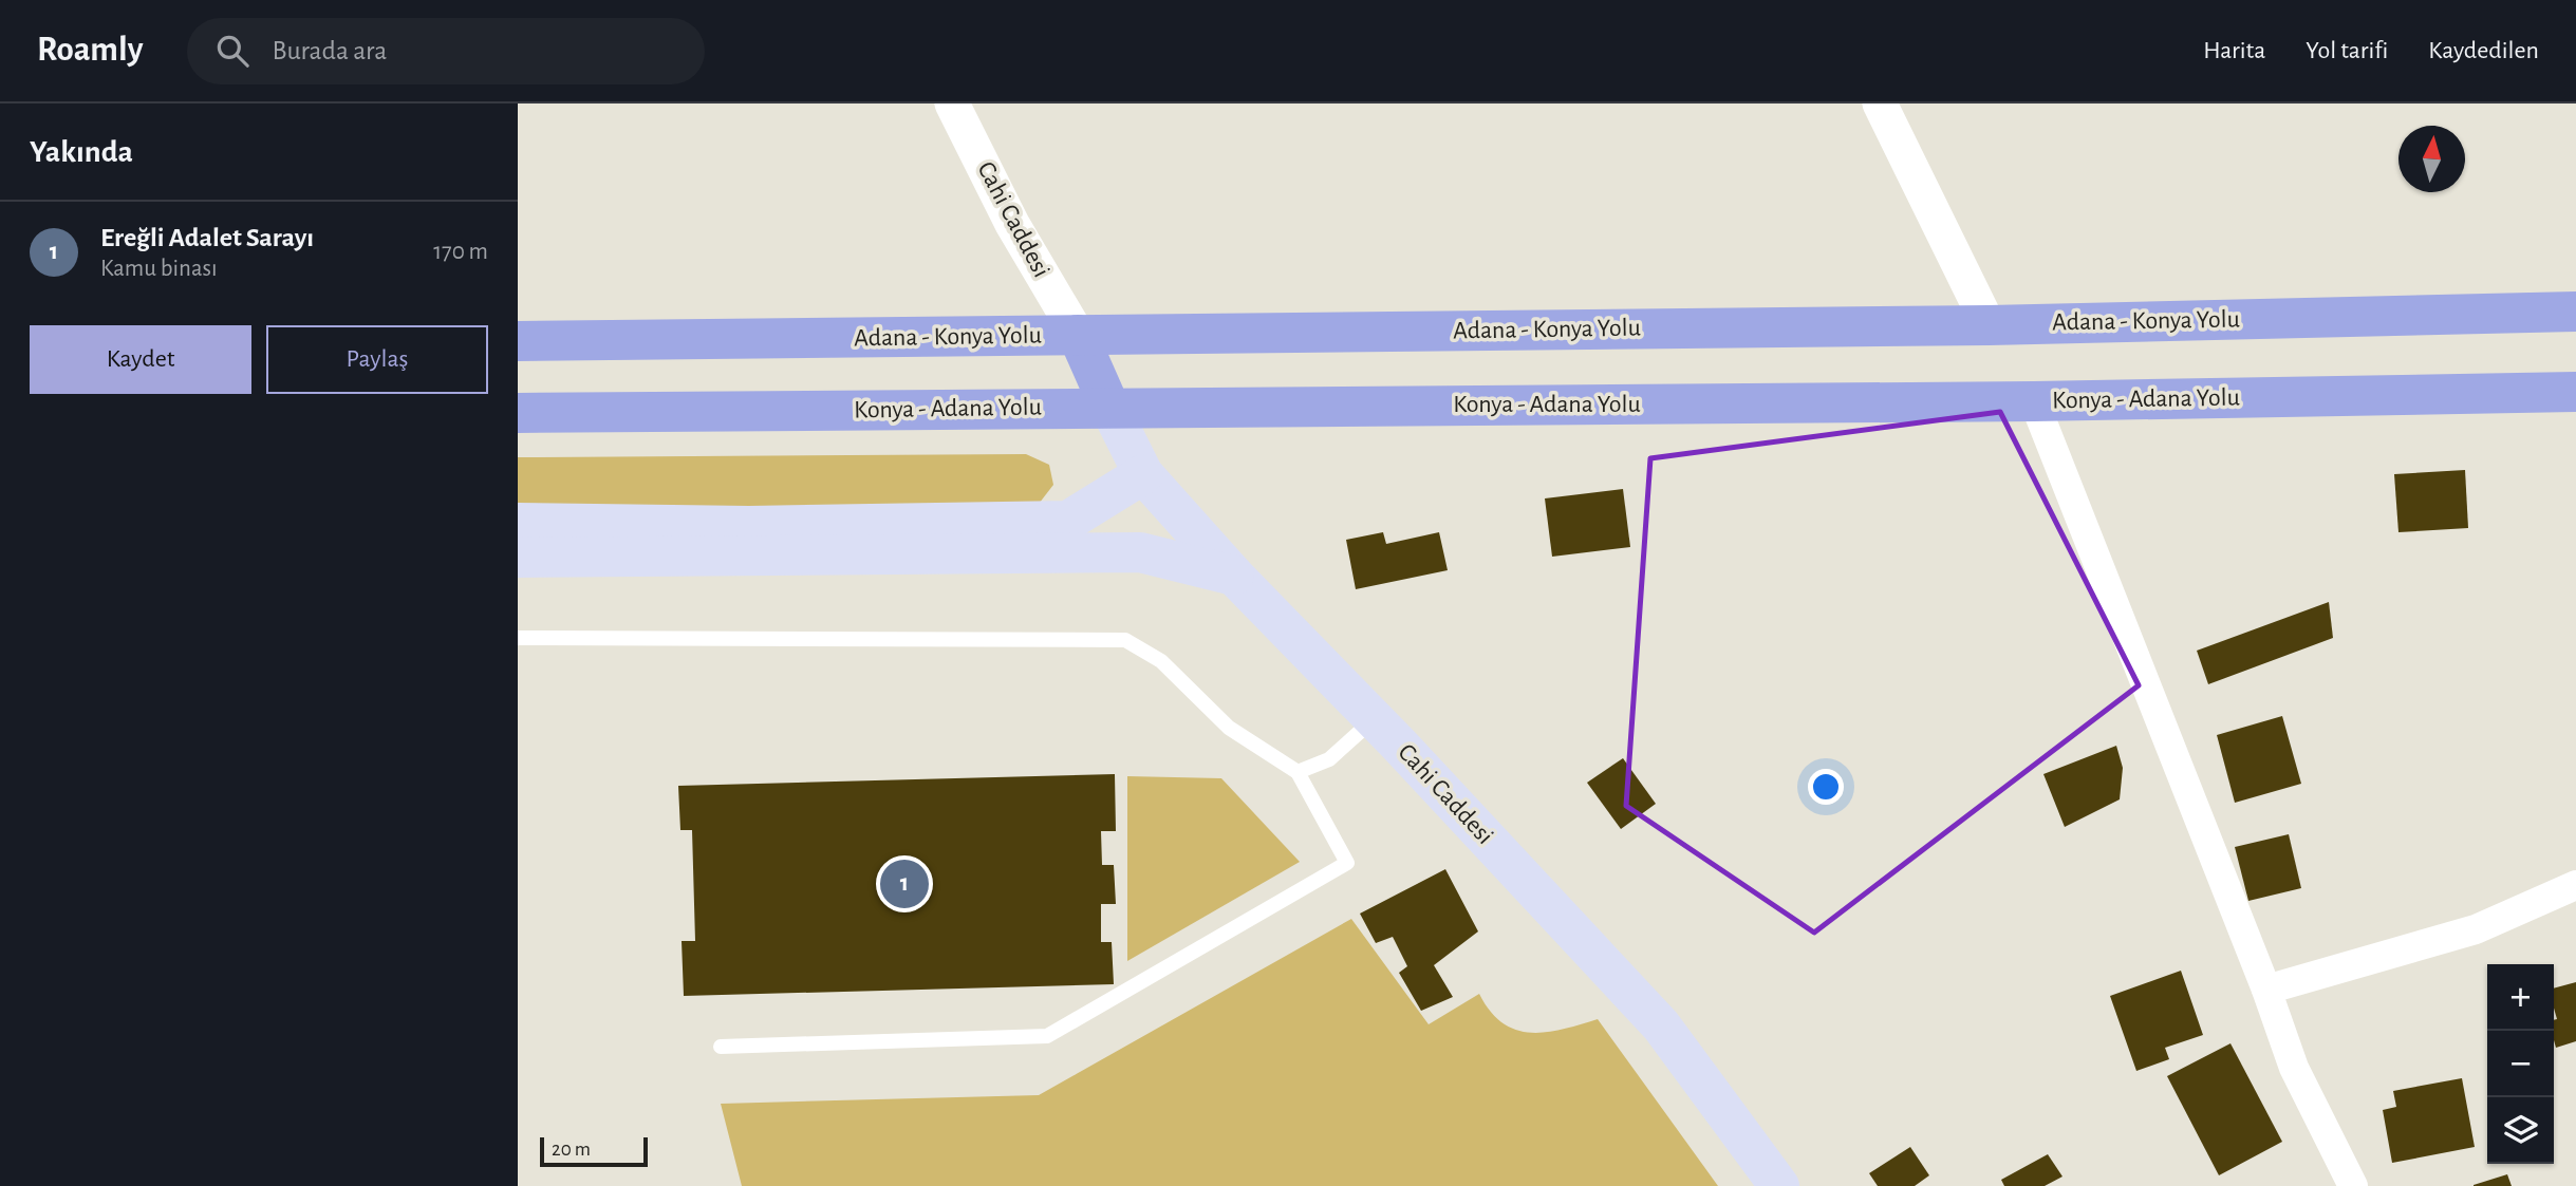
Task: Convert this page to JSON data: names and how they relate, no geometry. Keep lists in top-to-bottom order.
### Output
{
  "streets": {
    "highway": ["Adana - Konya Yolu", "Konya - Adana Yolu"],
    "main road": ["Cahi Caddesi"]
  },
  "crossings": [
    ["Cahi Caddesi", "Adana - Konya Yolu"],
    ["Cahi Caddesi", "Konya - Adana Yolu"]
  ],
  "scale_bar": "20 m",
  "north": "top",
  "page": {
    "header": "Roamly",
    "search": "Burada ara",
    "nav": ["Harita", "Yol tarifi", "Kaydedilen"],
    "heading": "Yakında",
    "list": [
      {
        "mark": "1",
        "name": "Ereğli Adalet Sarayı",
        "note": "Kamu binası",
        "value": "170 m"
      }
    ],
    "buttons": ["Kaydet", "Paylaş"],
    "pins": "1",
    "map_buttons": ["+", "−"],
    "scale": "20 m"
  }
}
